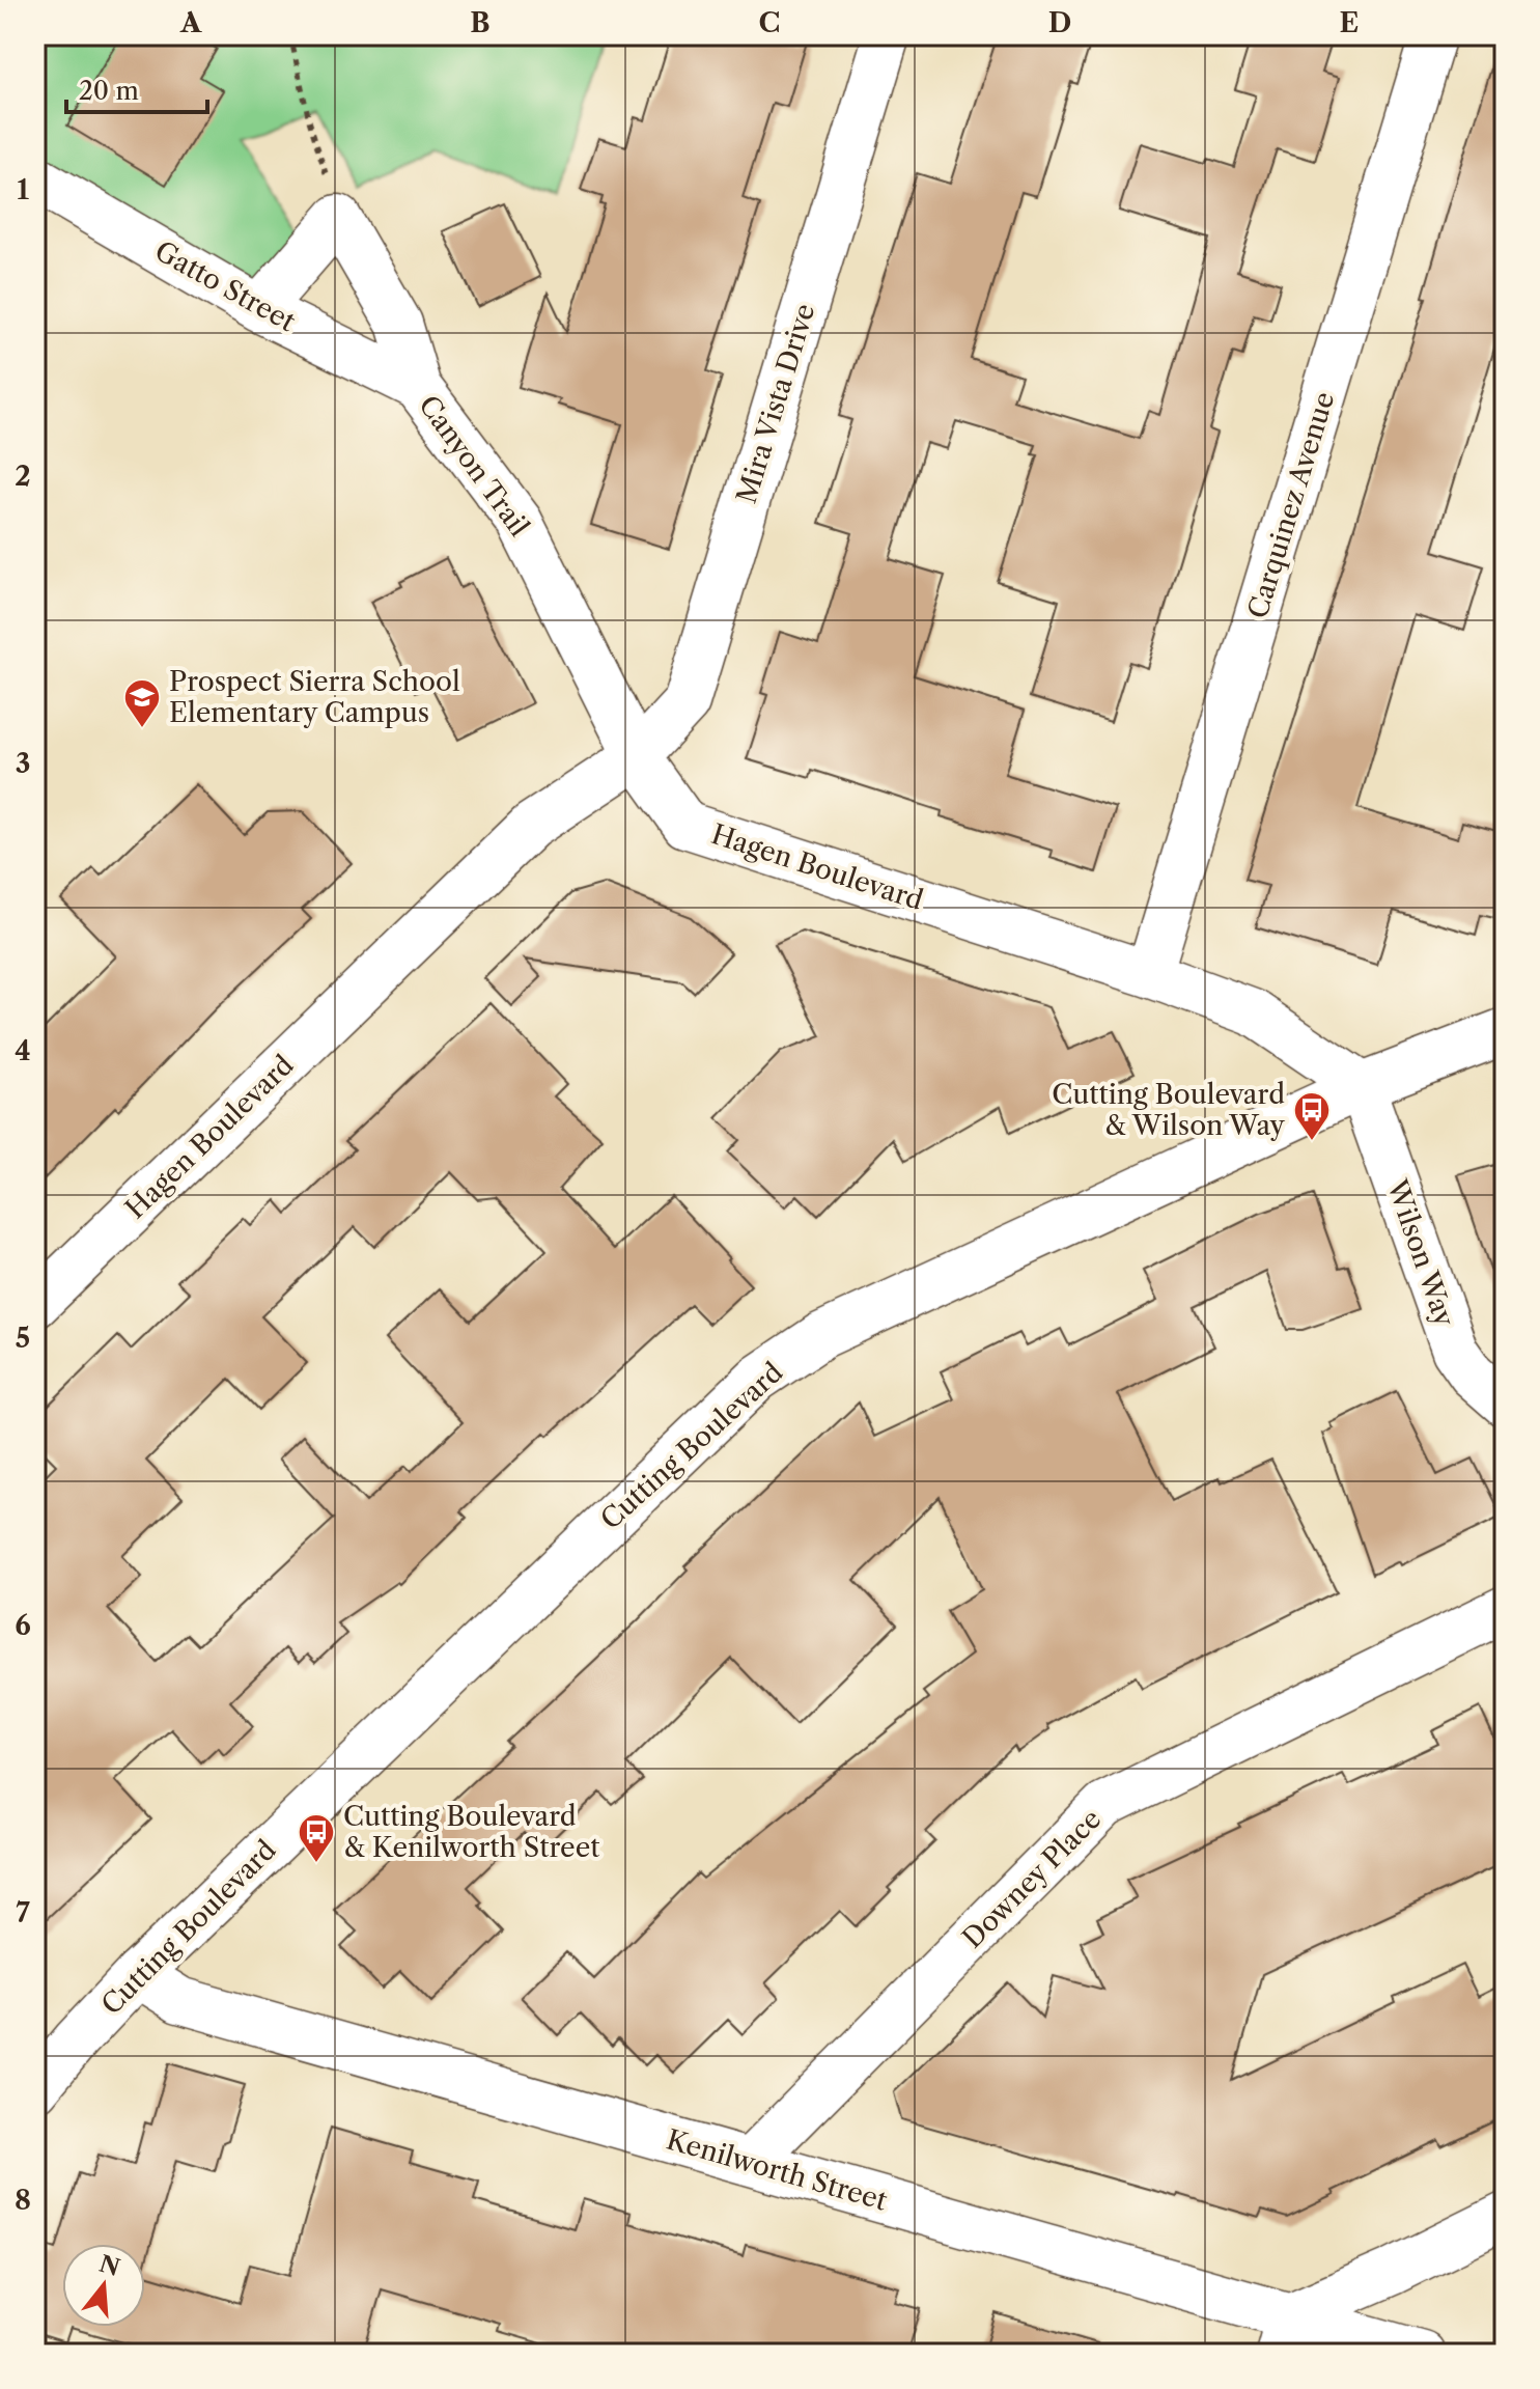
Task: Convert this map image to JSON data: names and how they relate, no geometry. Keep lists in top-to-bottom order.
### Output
{
  "streets": {
    "street": [
      "Gatto Street",
      "Mira Vista Drive",
      "Canyon Trail",
      "Carquinez Avenue",
      "Hagen Boulevard",
      "Wilson Way",
      "Cutting Boulevard",
      "Downey Place",
      "Kenilworth Street"
    ]
  },
  "crossings": [
    ["Gatto Street", "Canyon Trail"],
    ["Mira Vista Drive", "Canyon Trail"],
    ["Mira Vista Drive", "Hagen Boulevard"],
    ["Canyon Trail", "Hagen Boulevard"],
    ["Carquinez Avenue", "Hagen Boulevard"],
    ["Hagen Boulevard", "Wilson Way"],
    ["Hagen Boulevard", "Cutting Boulevard"],
    ["Wilson Way", "Cutting Boulevard"],
    ["Cutting Boulevard", "Kenilworth Street"],
    ["Downey Place", "Kenilworth Street"]
  ],
  "places": {
    "school or university": ["Prospect Sierra School Elementary Campus"],
    "bus stop": ["Cutting Boulevard & Wilson Way", "Cutting Boulevard & Kenilworth Street"]
  },
  "scale_bar": "20 m",
  "north": "top",
  "grid": {
    "columns": [
      "A",
      "B",
      "C",
      "D",
      "E"
    ],
    "rows": [
      "1",
      "2",
      "3",
      "4",
      "5",
      "6",
      "7",
      "8"
    ]
  }
}
